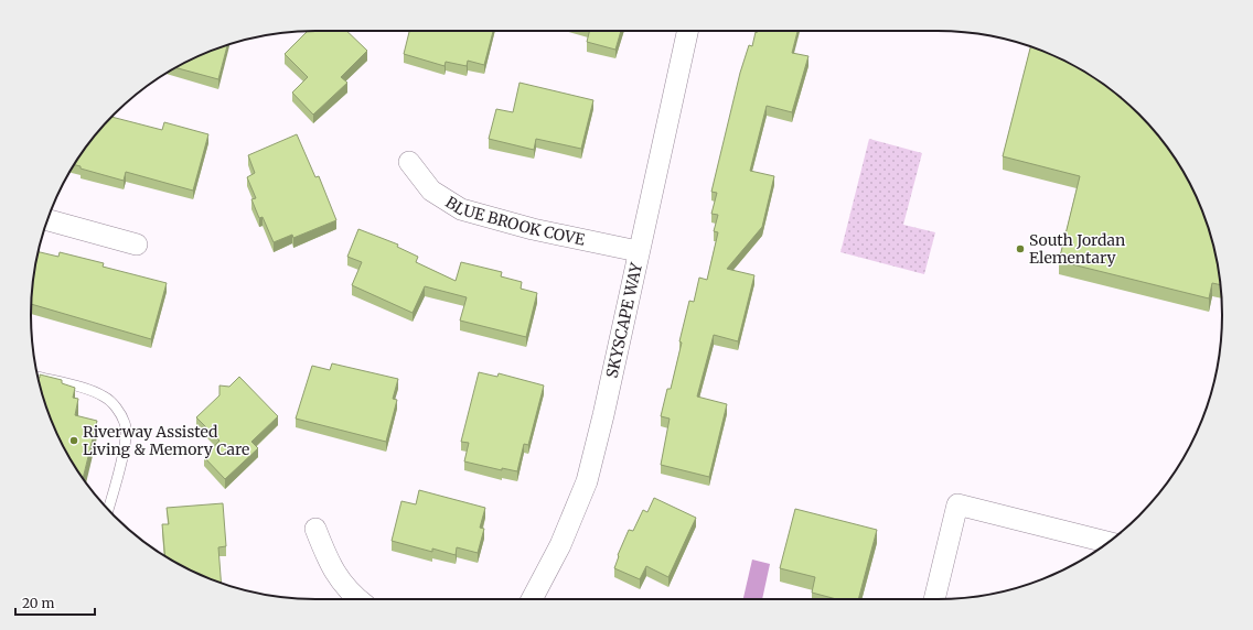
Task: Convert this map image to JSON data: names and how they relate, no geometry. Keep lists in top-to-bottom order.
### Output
{
  "streets": {
    "street": ["BLUE BROOK COVE", "SKYSCAPE WAY"]
  },
  "crossings": [
    ["BLUE BROOK COVE", "SKYSCAPE WAY"]
  ],
  "places": ["South Jordan Elementary", "Riverway Assisted Living & Memory Care"],
  "scale_bar": "20 m"
}
